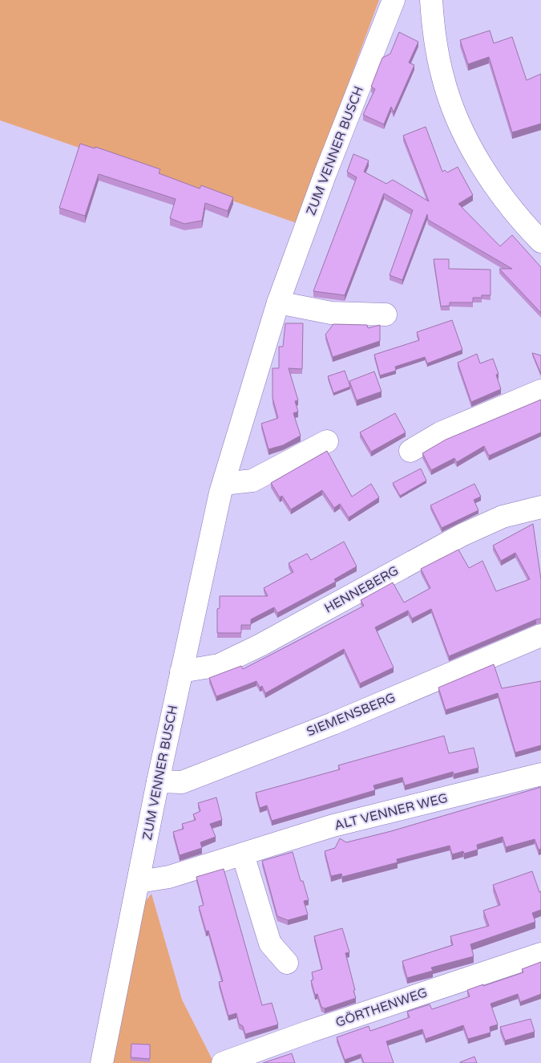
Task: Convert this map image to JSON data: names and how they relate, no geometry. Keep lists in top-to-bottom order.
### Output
{
  "streets": {
    "street": [
      "ZUM VENNER BUSCH",
      "HENNEBERG",
      "SIEMENSBERG",
      "ALT VENNER WEG",
      "GÖRTHENWEG"
    ]
  },
  "crossings": [
    ["ZUM VENNER BUSCH", "HENNEBERG"],
    ["ZUM VENNER BUSCH", "SIEMENSBERG"],
    ["ZUM VENNER BUSCH", "ALT VENNER WEG"]
  ]
}
